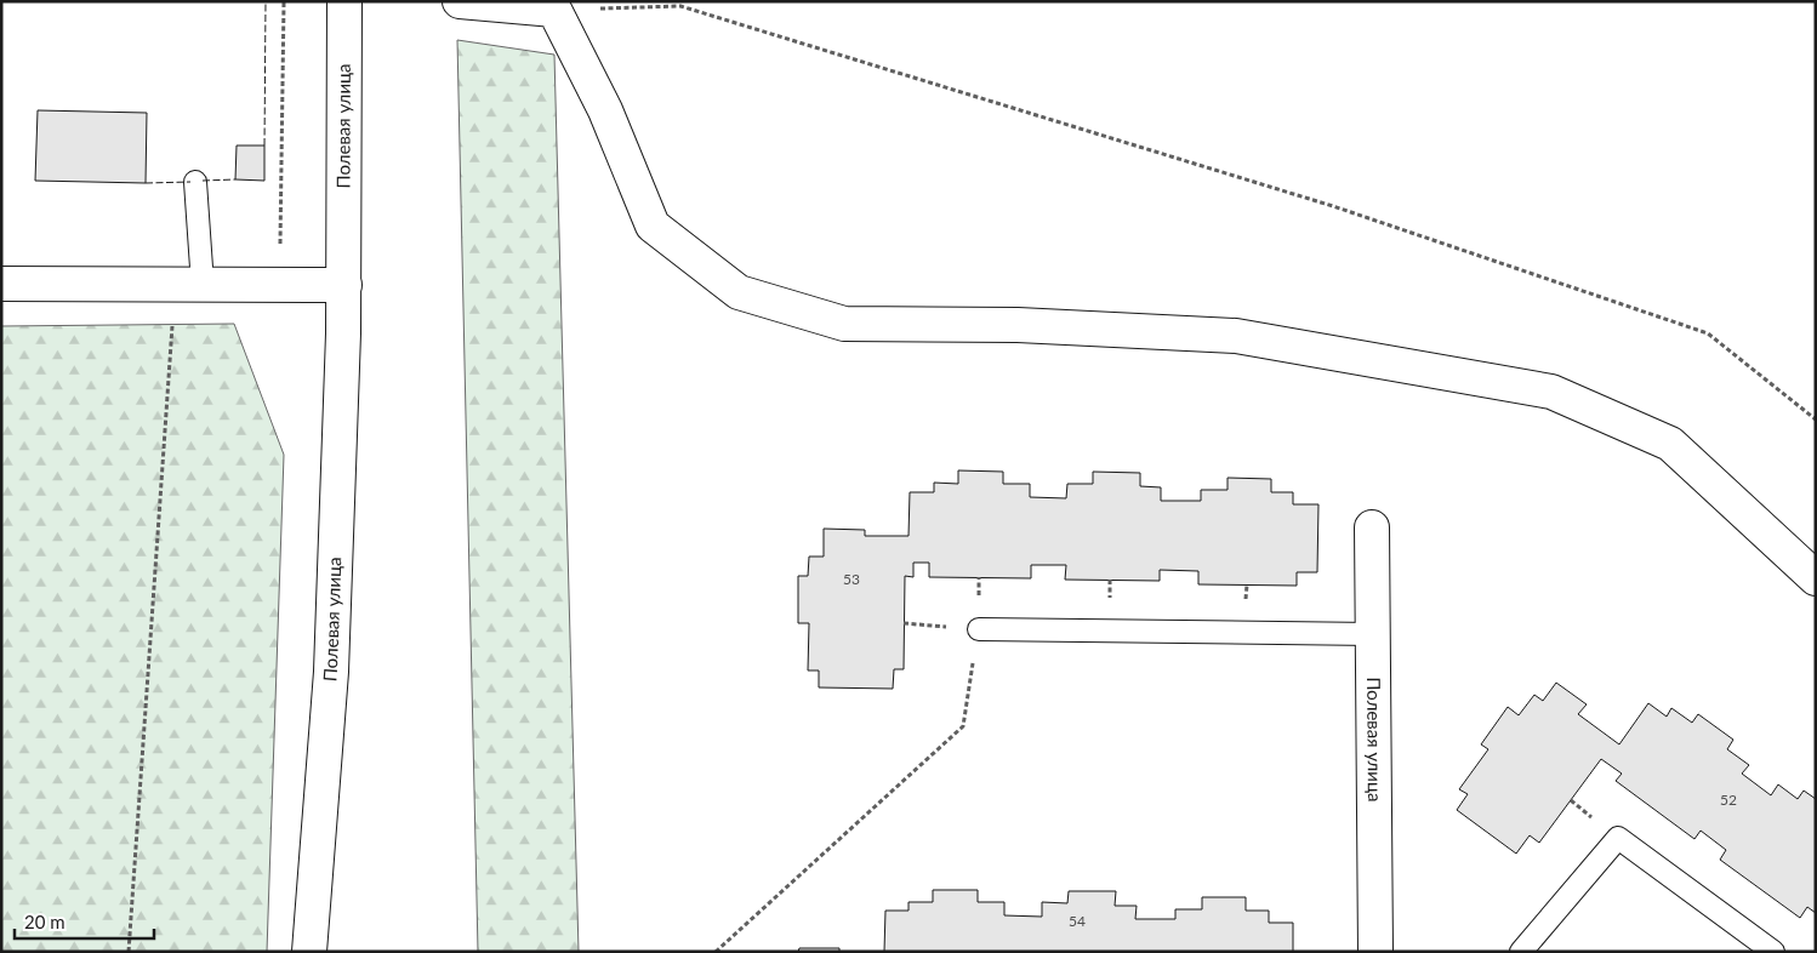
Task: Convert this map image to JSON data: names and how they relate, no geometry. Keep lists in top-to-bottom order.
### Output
{
  "streets": {
    "street": ["Полевая улица"]
  },
  "house_numbers": ["53", "52", "54"],
  "scale_bar": "20 m"
}
